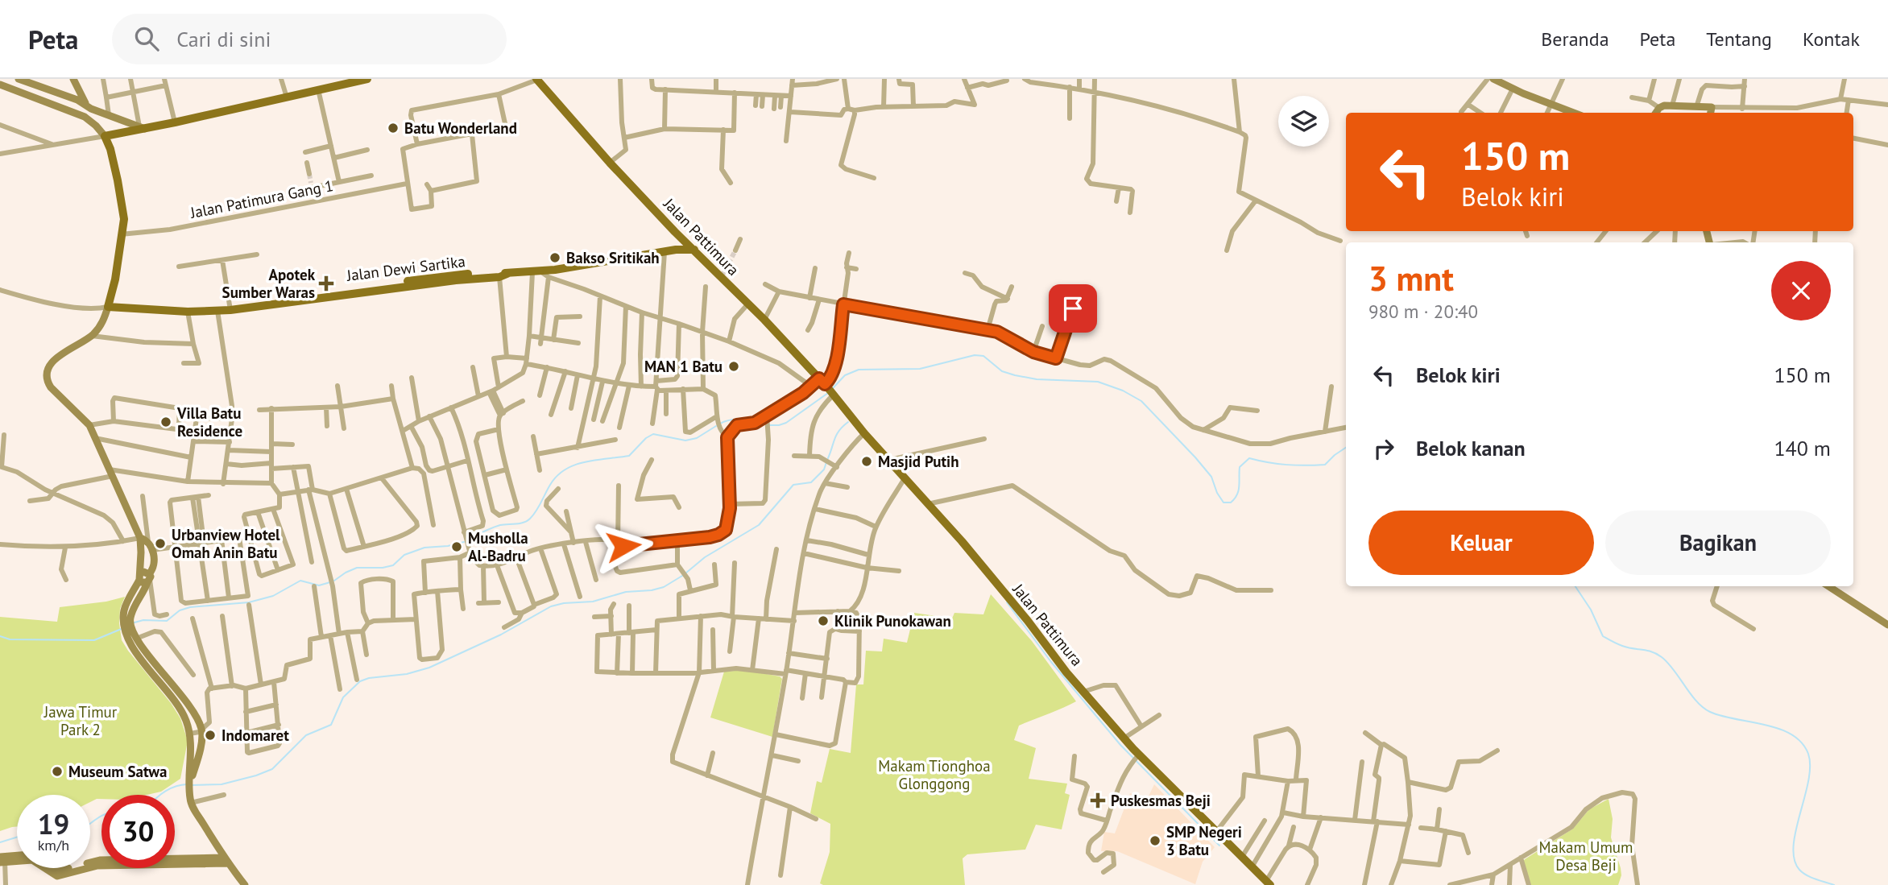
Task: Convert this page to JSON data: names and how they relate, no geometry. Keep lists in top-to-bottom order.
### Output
{
  "streets": {
    "main road": ["Jalan Pattimura", "Jalan Dewi Sartika"],
    "street": ["Jalan Patimura Gang 1"]
  },
  "crossings": [
    ["Jalan Pattimura", "Jalan Dewi Sartika"]
  ],
  "parks": ["Jawa Timur Park 2", "Makam Tionghoa Glonggong", "Makam Umum Desa Beji"],
  "places": {
    "other": [
      "Batu Wonderland",
      "Bakso Sritikah",
      "MAN 1 Batu",
      "Villa Batu Residence",
      "Masjid Putih",
      "Urbanview Hotel Omah Anin Batu",
      "Musholla Al-Badru",
      "Klinik Punokawan",
      "Indomaret",
      "Museum Satwa",
      "SMP Negeri 3 Batu"
    ],
    "health": ["Apotek Sumber Waras", "Puskesmas Beji"]
  },
  "page": {
    "header": "Peta",
    "search": "Cari di sini",
    "nav": [
      "Beranda",
      "Peta",
      "Tentang",
      "Kontak"
    ],
    "turn": ["150 m", "Belok kiri"],
    "heading": ["3 mnt", "980 m · 20:40"],
    "list": [
      {
        "name": "Belok kiri",
        "value": "150 m"
      },
      {
        "name": "Belok kanan",
        "value": "140 m"
      }
    ],
    "buttons": ["Keluar", "Bagikan"],
    "speed": "19 km/h",
    "limit": "30"
  }
}
